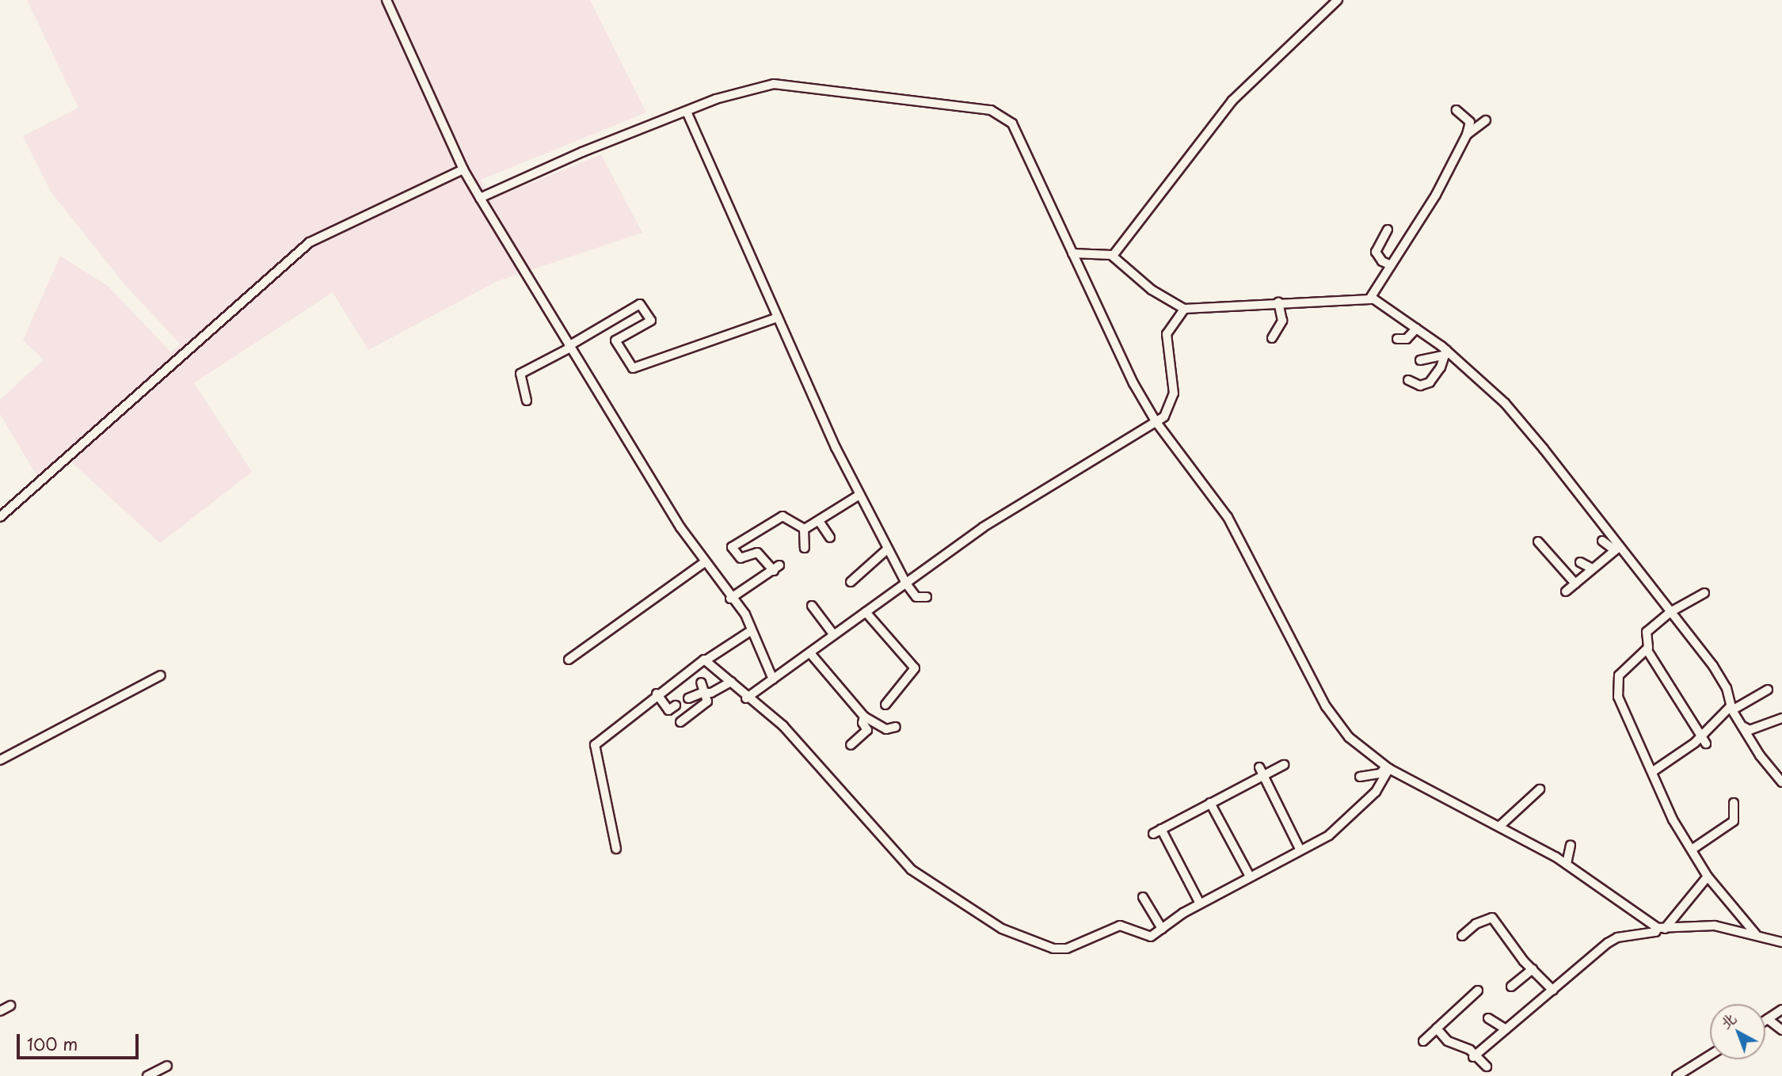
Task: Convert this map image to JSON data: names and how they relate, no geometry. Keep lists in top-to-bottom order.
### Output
{
  "scale_bar": "100 m",
  "north": "top left"
}
